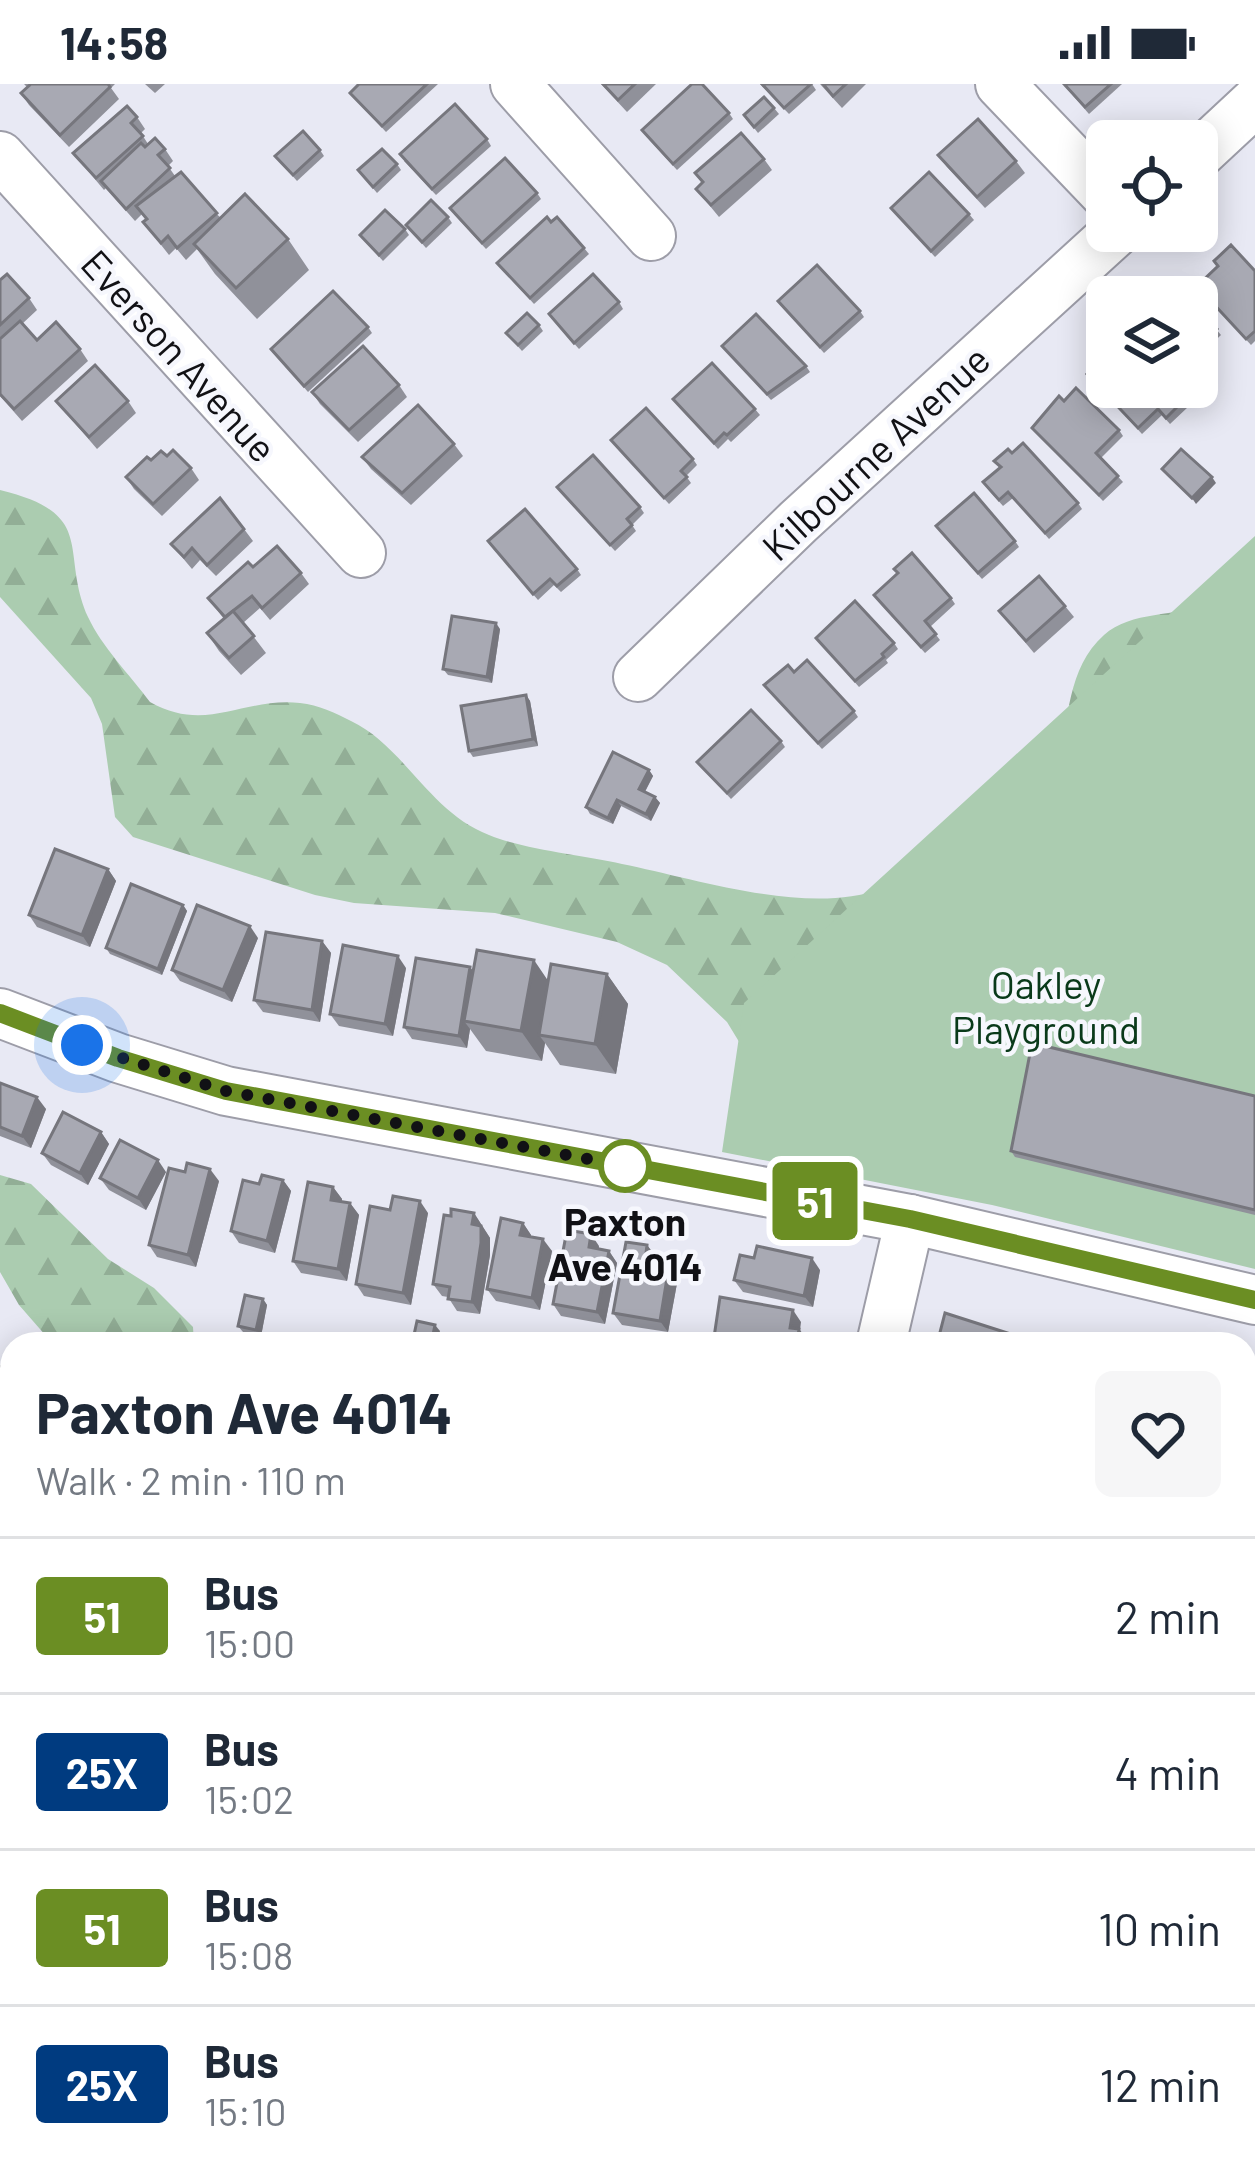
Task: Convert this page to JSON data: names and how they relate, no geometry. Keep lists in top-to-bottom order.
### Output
{
  "streets": {
    "street": ["Everson Avenue", "Kilbourne Avenue"]
  },
  "parks": ["Oakley Playground"],
  "places": ["Paxton Ave 4014"],
  "lines": ["bus line 51"],
  "page": {
    "status": "14:58",
    "on_map": "51",
    "heading": ["Paxton Ave 4014", "Walk · 2 min · 110 m"],
    "list": [
      {
        "mark": "51",
        "name": "Bus",
        "note": "15:00",
        "value": "2 min"
      },
      {
        "mark": "25X",
        "name": "Bus",
        "note": "15:02",
        "value": "4 min"
      },
      {
        "mark": "51",
        "name": "Bus",
        "note": "15:08",
        "value": "10 min"
      },
      {
        "mark": "25X",
        "name": "Bus",
        "note": "15:10",
        "value": "12 min"
      }
    ]
  }
}
